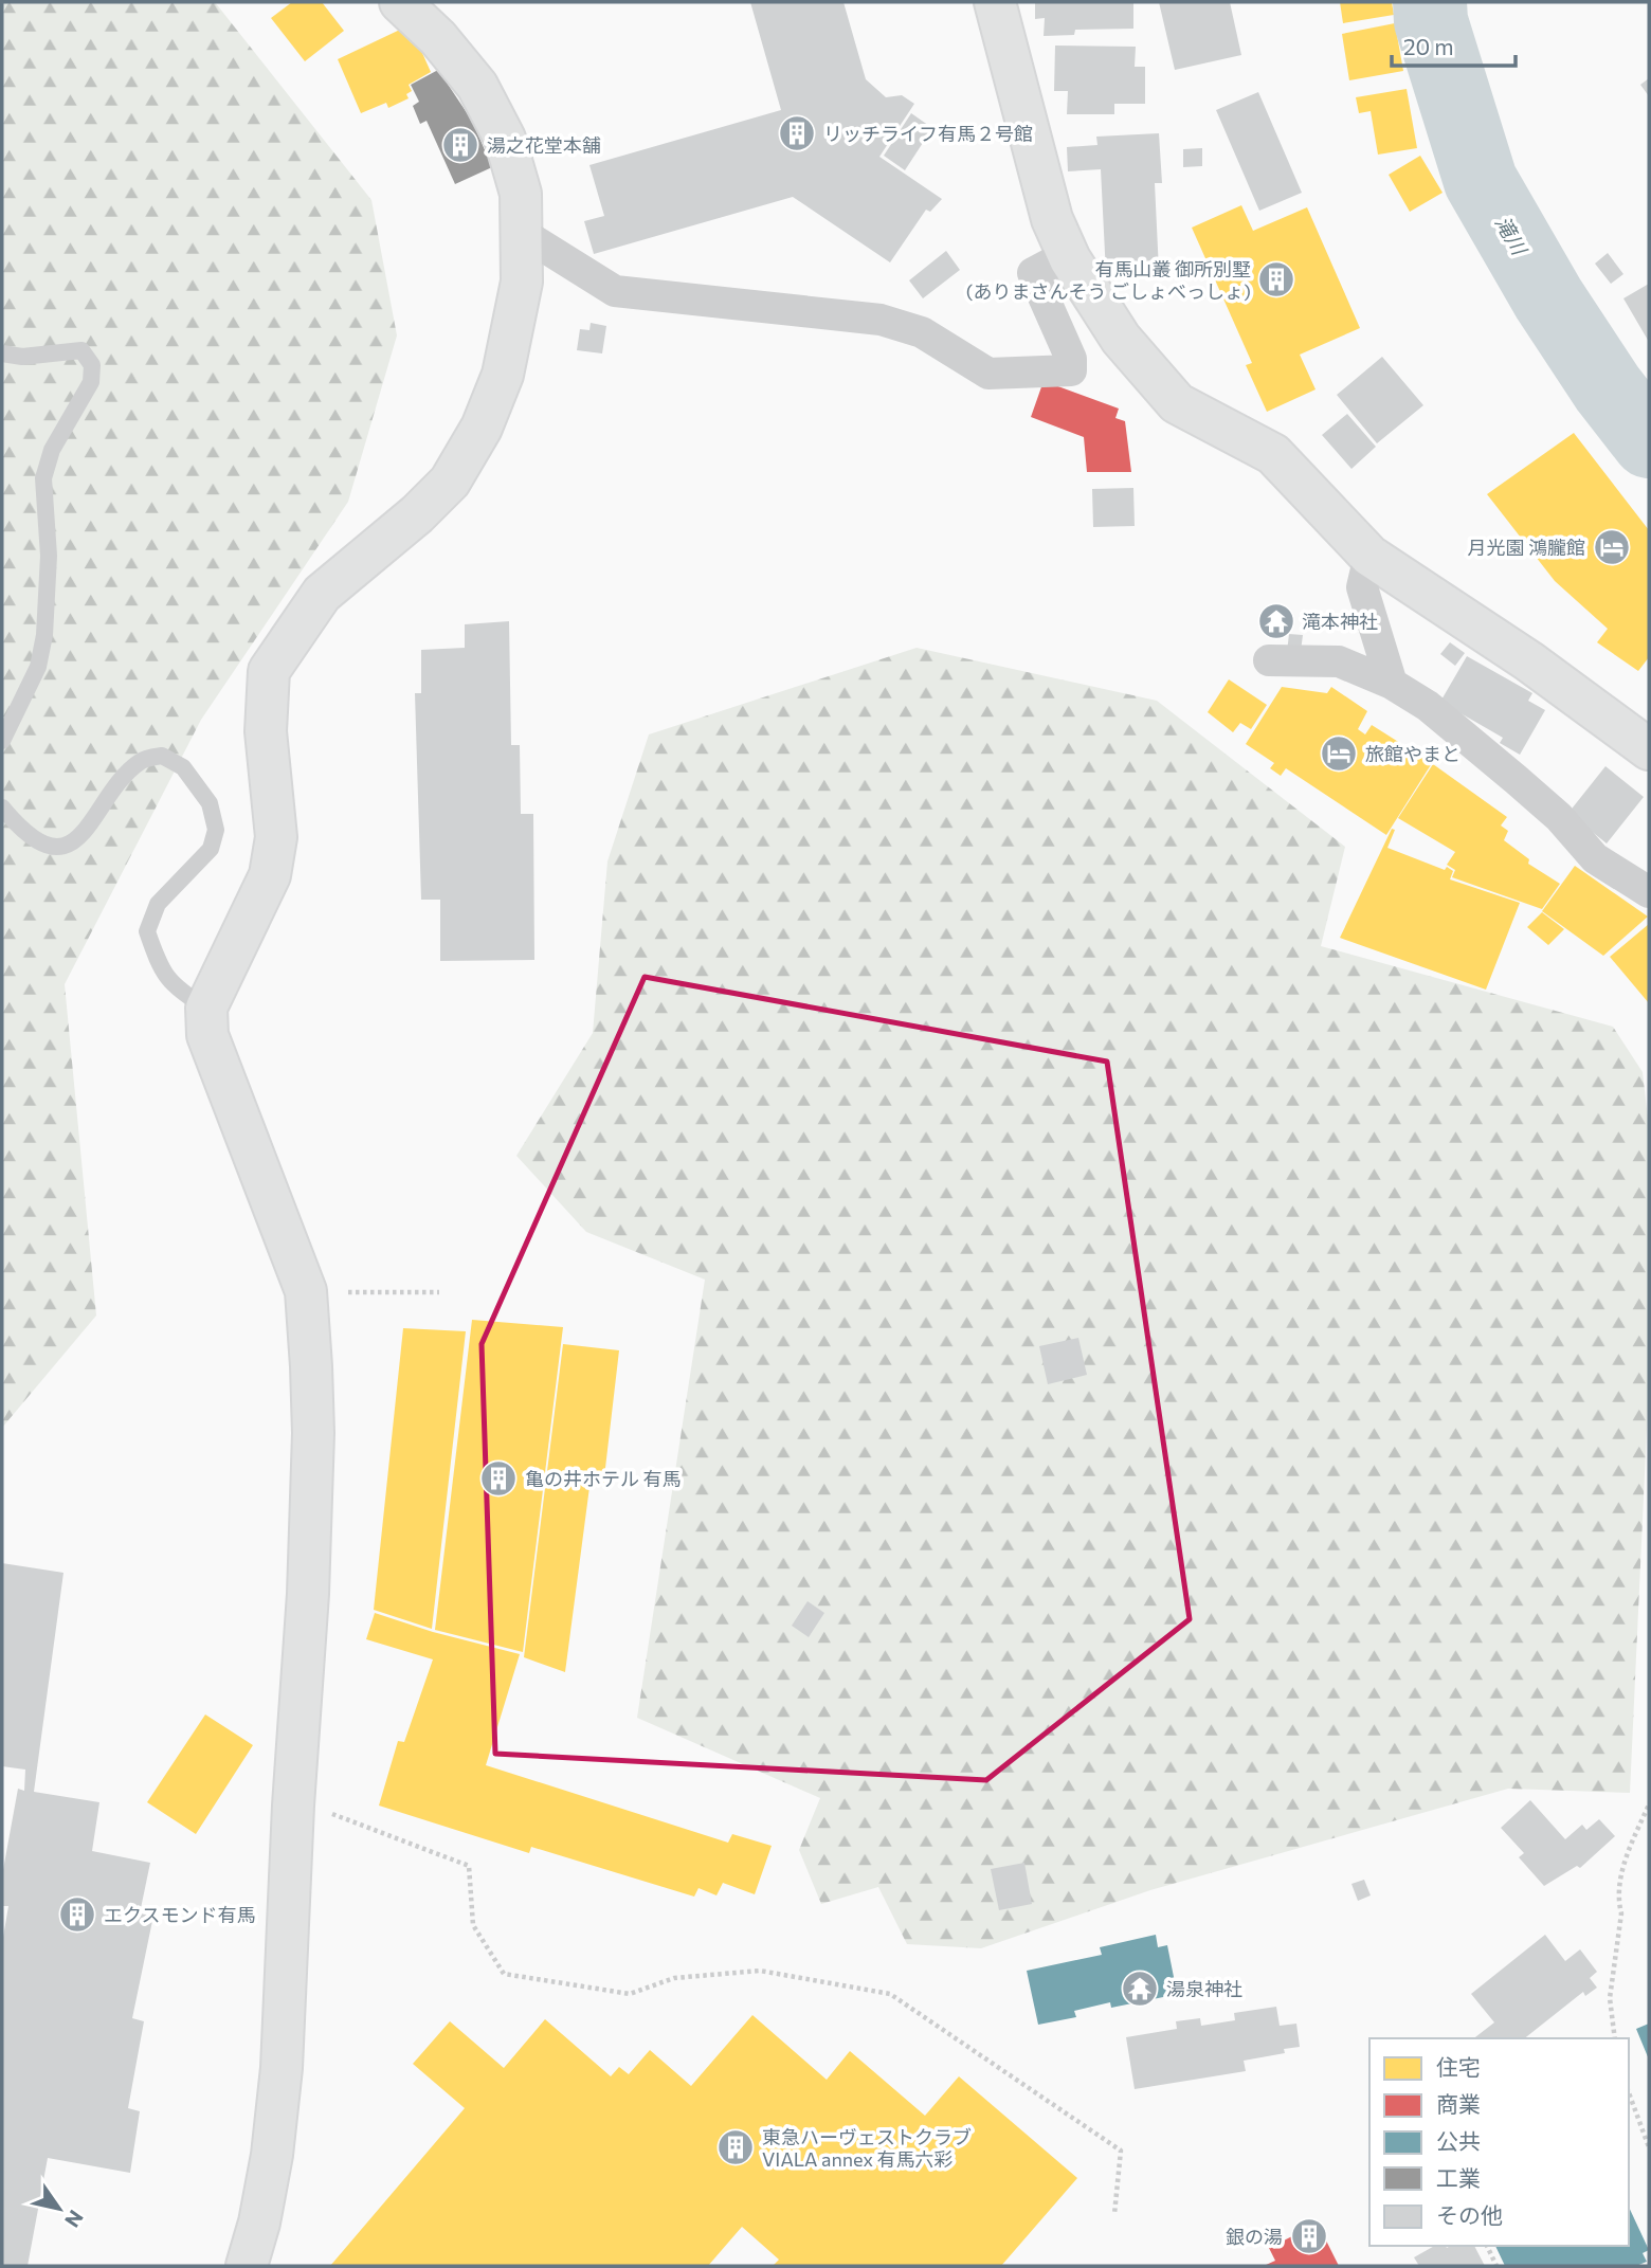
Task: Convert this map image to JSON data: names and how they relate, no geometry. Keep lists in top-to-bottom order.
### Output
{
  "water": ["滝川"],
  "places": {
    "building": [
      "リッチライフ有馬２号館",
      "湯之花堂本舗",
      "有馬山叢 御所別墅 (ありまさんそう ごしょべっしょ)",
      "亀の井ホテル 有馬",
      "エクスモンド有馬",
      "東急ハーヴェストクラブ VIALA annex 有馬六彩",
      "銀の湯"
    ],
    "hotel": ["月光園 鴻朧館", "旅館やまと"],
    "temple": ["滝本神社", "湯泉神社"]
  },
  "legend": [
    "住宅",
    "商業",
    "公共",
    "工業",
    "その他"
  ],
  "scale_bar": "20 m",
  "north": "bottom right"
}
